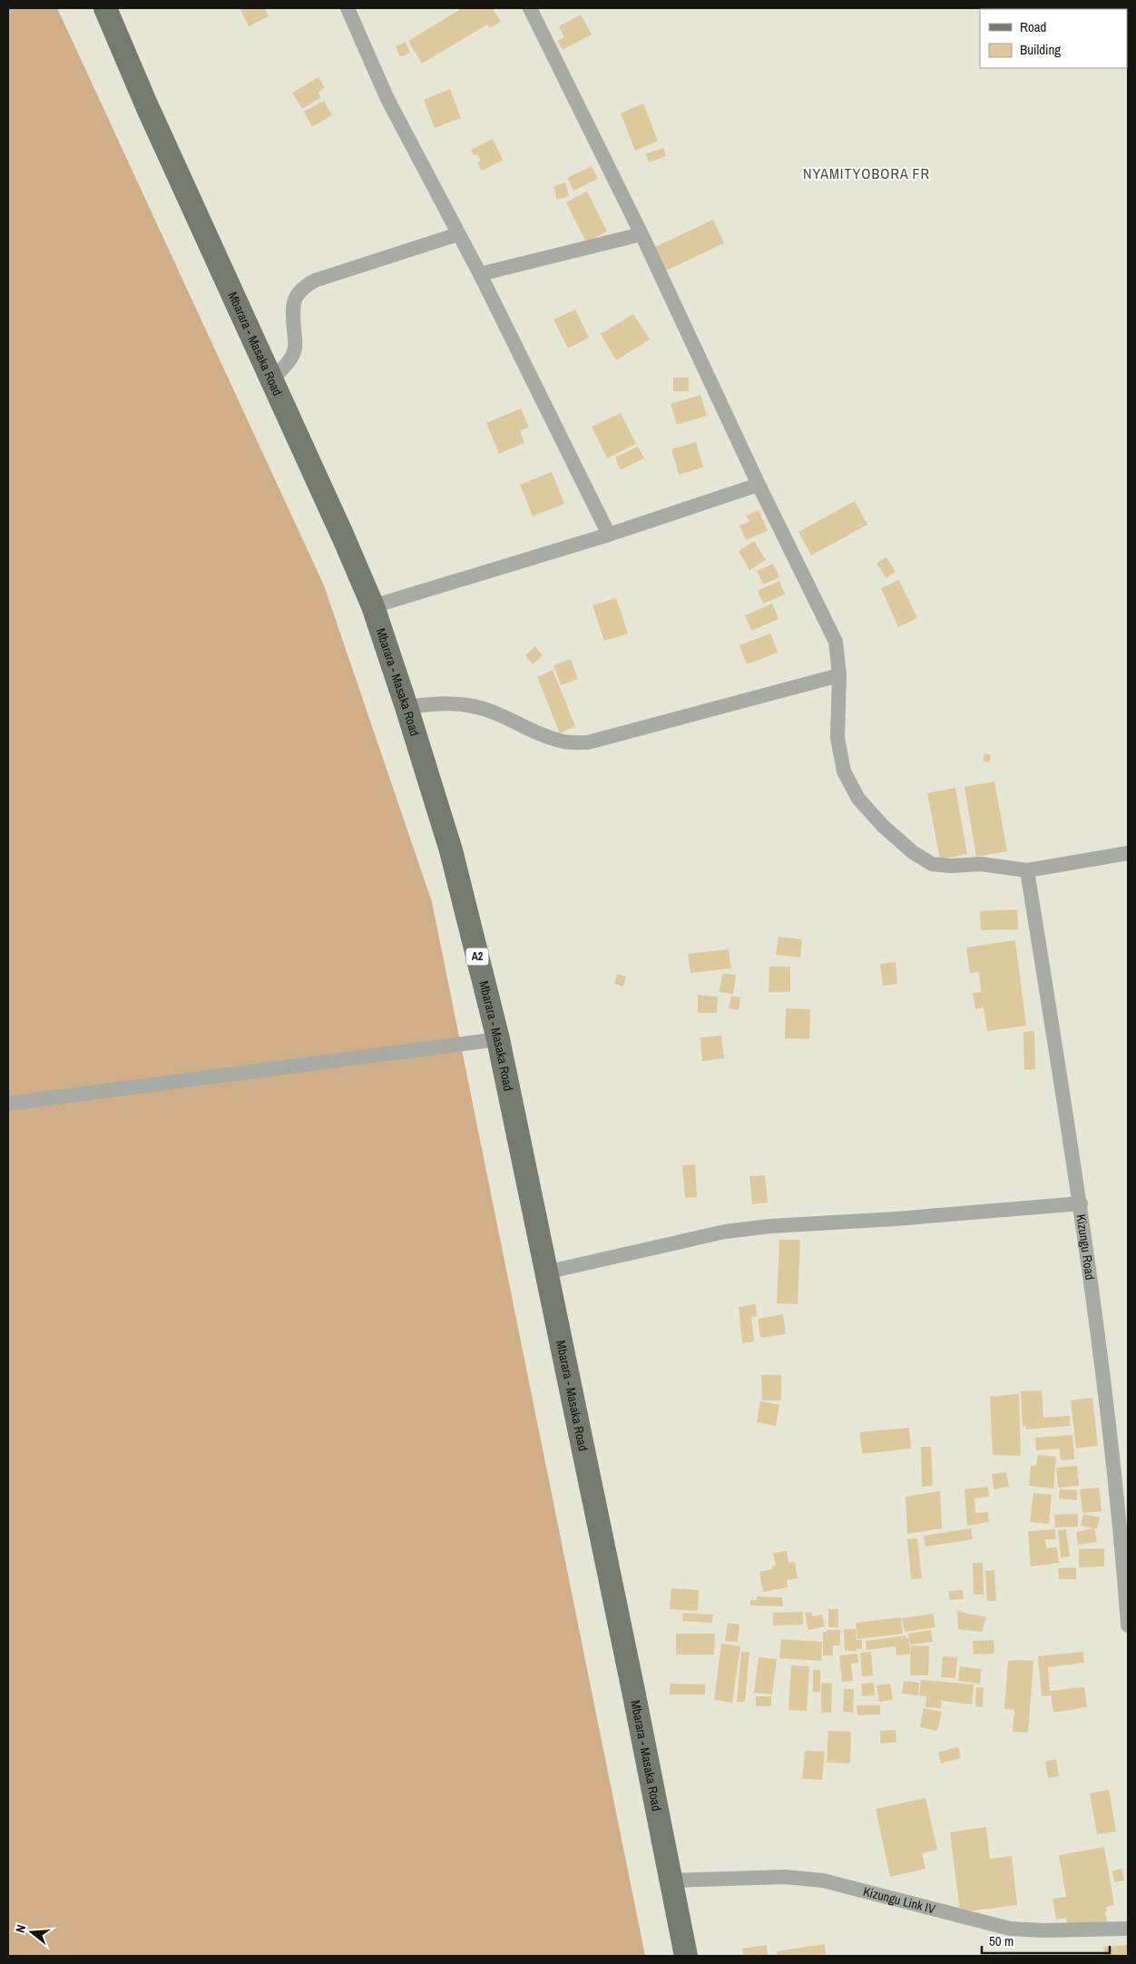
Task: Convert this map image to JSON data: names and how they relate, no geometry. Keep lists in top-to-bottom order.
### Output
{
  "streets": {
    "main road": ["Mbarara - Masaka Road", "A2"],
    "street": ["Kizungu Road", "Kizungu Link IV"]
  },
  "crossings": [
    ["Mbarara - Masaka Road", "Kizungu Link IV"]
  ],
  "districts": ["NYAMITYOBORA FR"],
  "legend": ["Road", "Building"],
  "scale_bar": "50 m",
  "north": "left"
}
